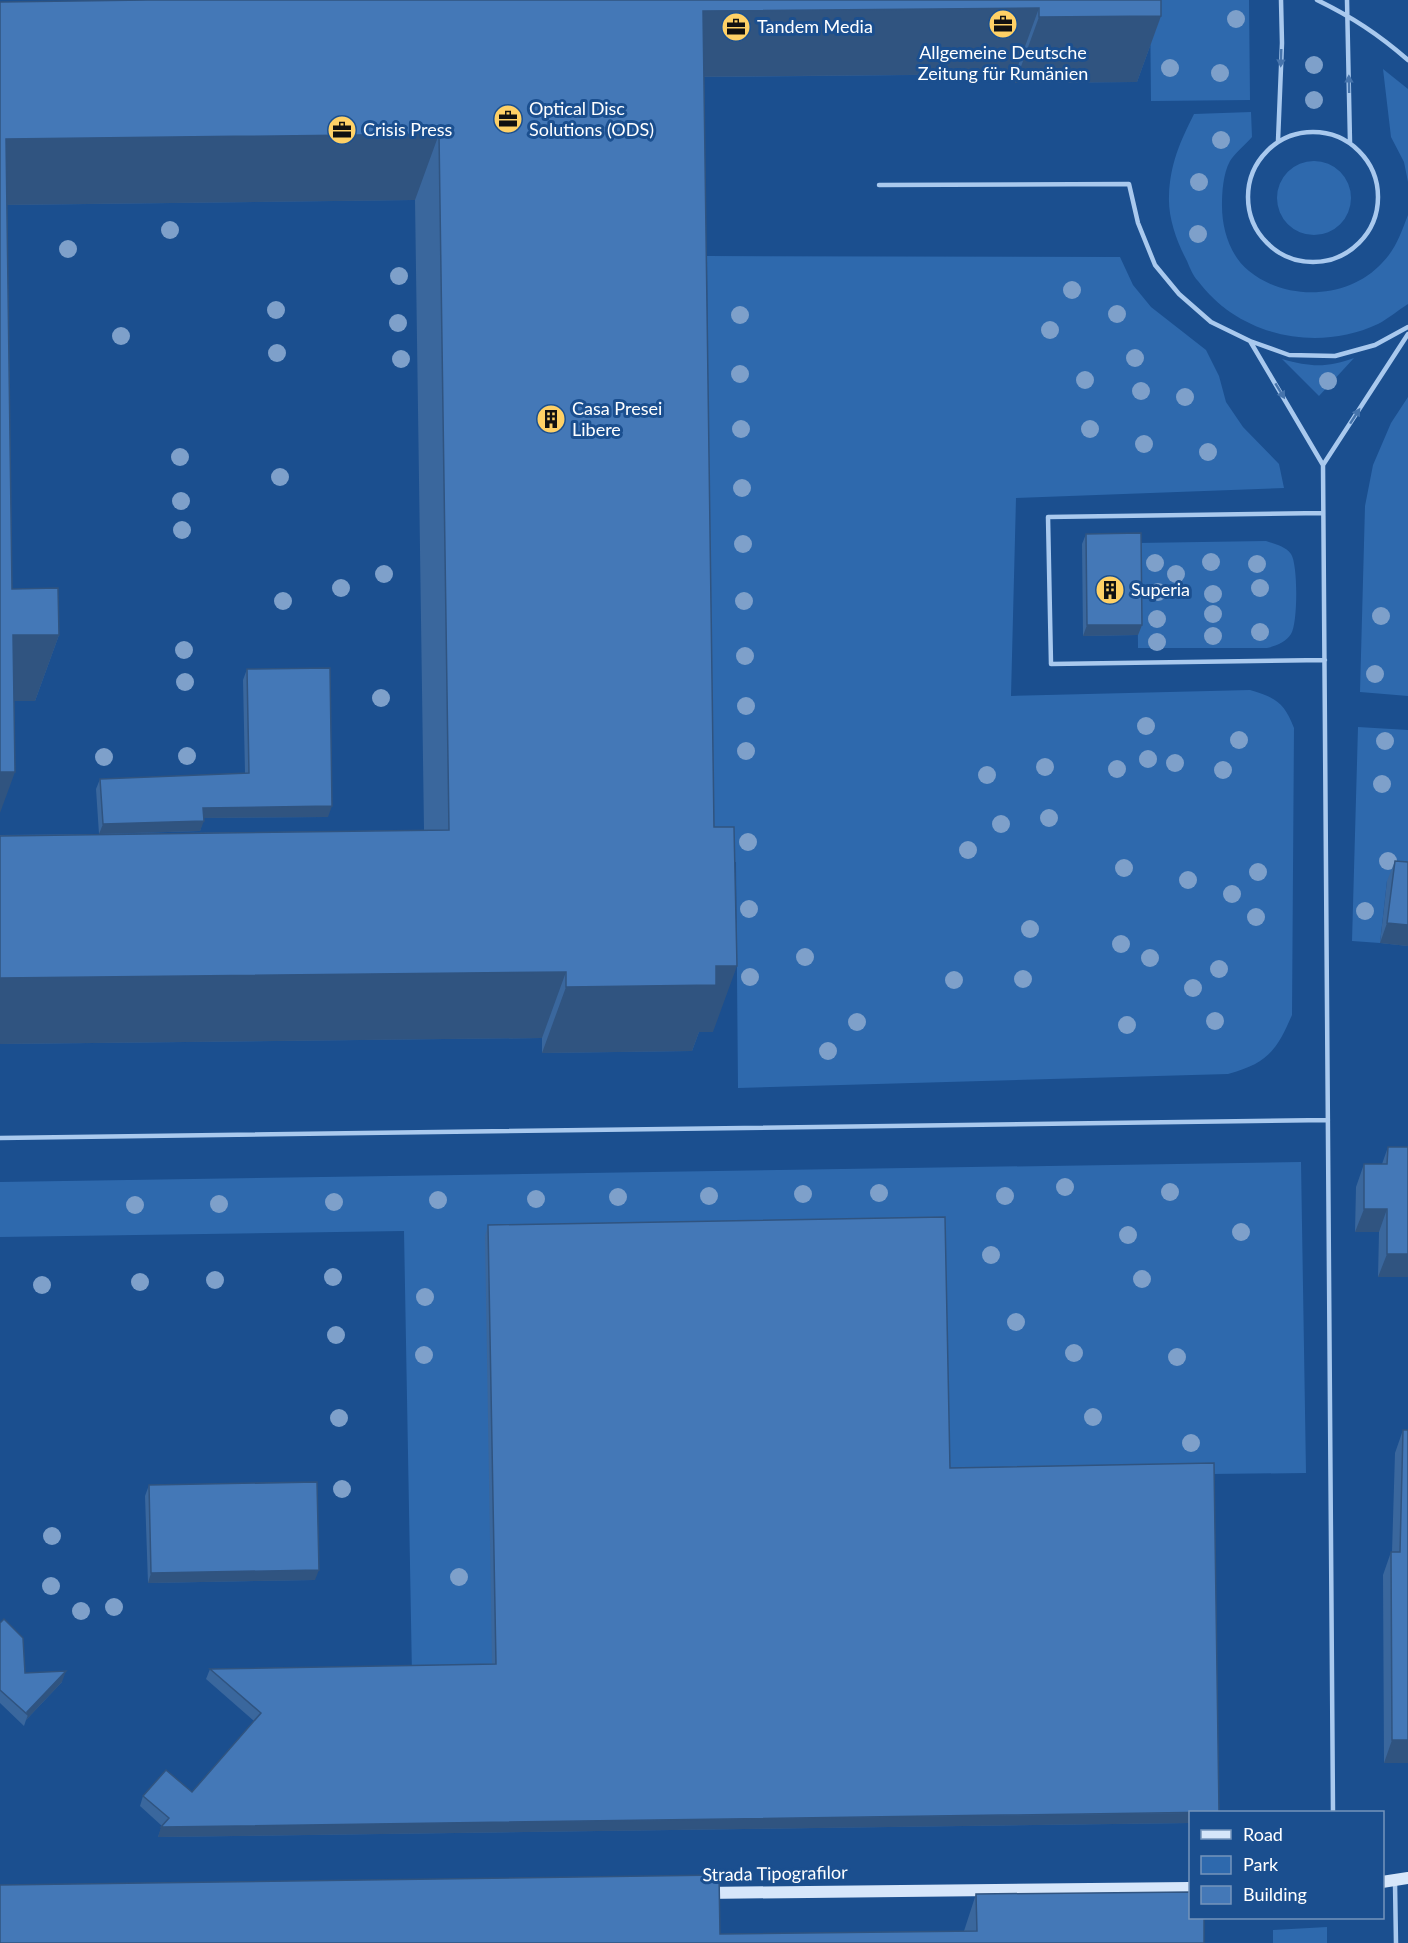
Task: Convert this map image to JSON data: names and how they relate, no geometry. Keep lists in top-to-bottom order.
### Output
{
  "streets": {
    "street": ["Strada Tipografilor"]
  },
  "places": {
    "office": [
      "Allgemeine Deutsche Zeitung für Rumänien",
      "Tandem Media",
      "Optical Disc Solutions (ODS)",
      "Crisis Press"
    ],
    "building": ["Casa Presei Libere", "Superia"]
  },
  "legend": ["Road", "Park", "Building"]
}
